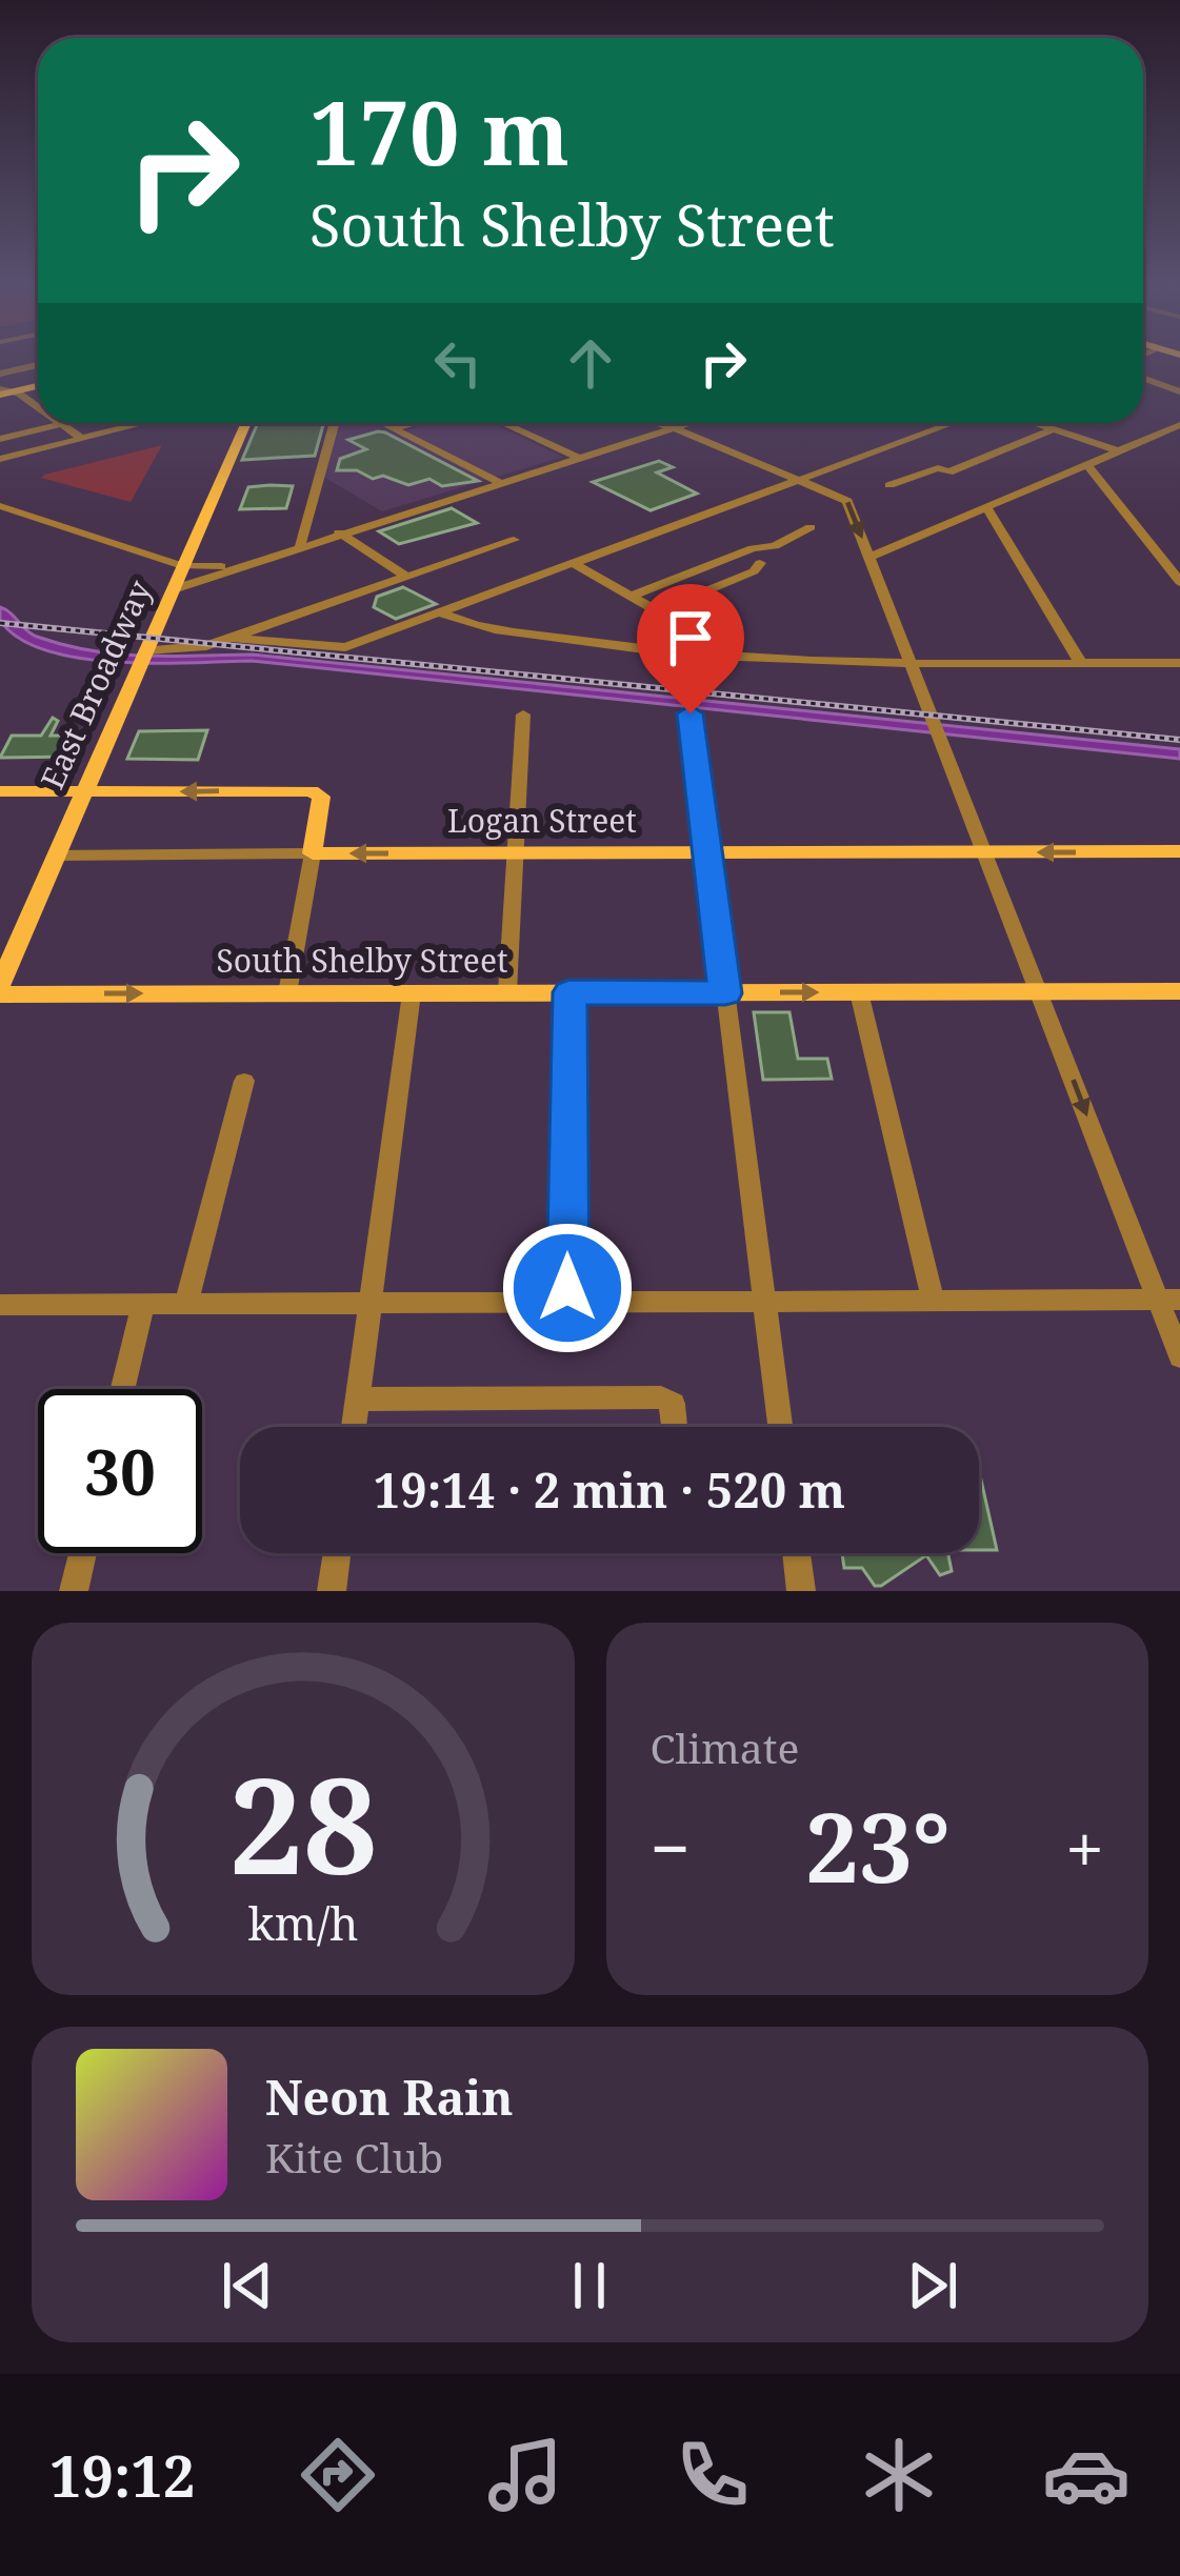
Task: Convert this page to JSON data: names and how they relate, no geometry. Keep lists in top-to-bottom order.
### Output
{
  "streets": {
    "main road": ["East Broadway", "Logan Street", "South Shelby Street"]
  },
  "crossings": [
    ["East Broadway", "Logan Street"]
  ],
  "one_way": ["Logan Street", "South Shelby Street"],
  "page": {
    "turn": ["170 m", "South Shelby Street"],
    "limit": "30",
    "trip": "19:14 · 2 min · 520 m",
    "tile": "Climate",
    "heat": ["−", "23°", "+"],
    "song": ["Neon Rain", "Kite Club"],
    "tabs": "19:12",
    "gauge": ["28", "km/h"]
  }
}
